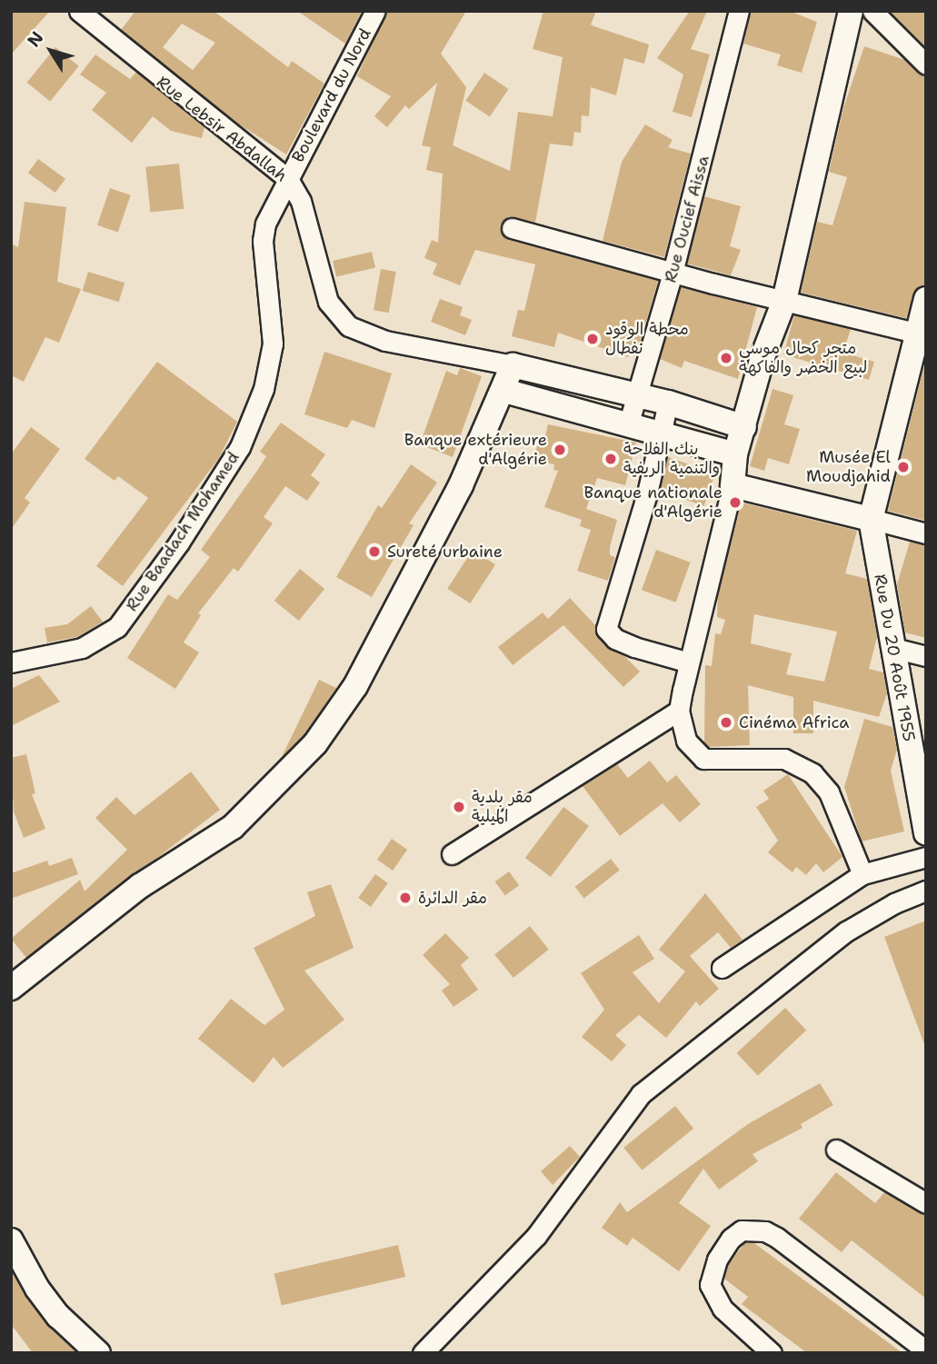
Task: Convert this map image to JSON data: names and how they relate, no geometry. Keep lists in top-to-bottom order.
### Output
{
  "streets": {
    "main road": ["Rue Du 20 Août 1955"],
    "street": [
      "Boulevard du Nord",
      "Rue Lebsir Abdallah",
      "Rue Oucief Aissa",
      "Rue Baadach Mohamed"
    ]
  },
  "crossings": [
    ["Boulevard du Nord", "Rue Lebsir Abdallah"],
    ["Boulevard du Nord", "Rue Baadach Mohamed"],
    ["Rue Lebsir Abdallah", "Rue Baadach Mohamed"]
  ],
  "places": [
    "محطة الوقود نفطال",
    "متجر كحال موسى لبيع الخضر والفاكهة",
    "Banque extérieure d'Algérie",
    "بنك الفلاحة والتنمية الريفية",
    "Musée El Moudjahid",
    "Banque nationale d'Algérie",
    "Sureté urbaine",
    "Cinéma Africa",
    "مقر بلدية الميلية",
    "مقر الدائرة"
  ],
  "north": "top left"
}
